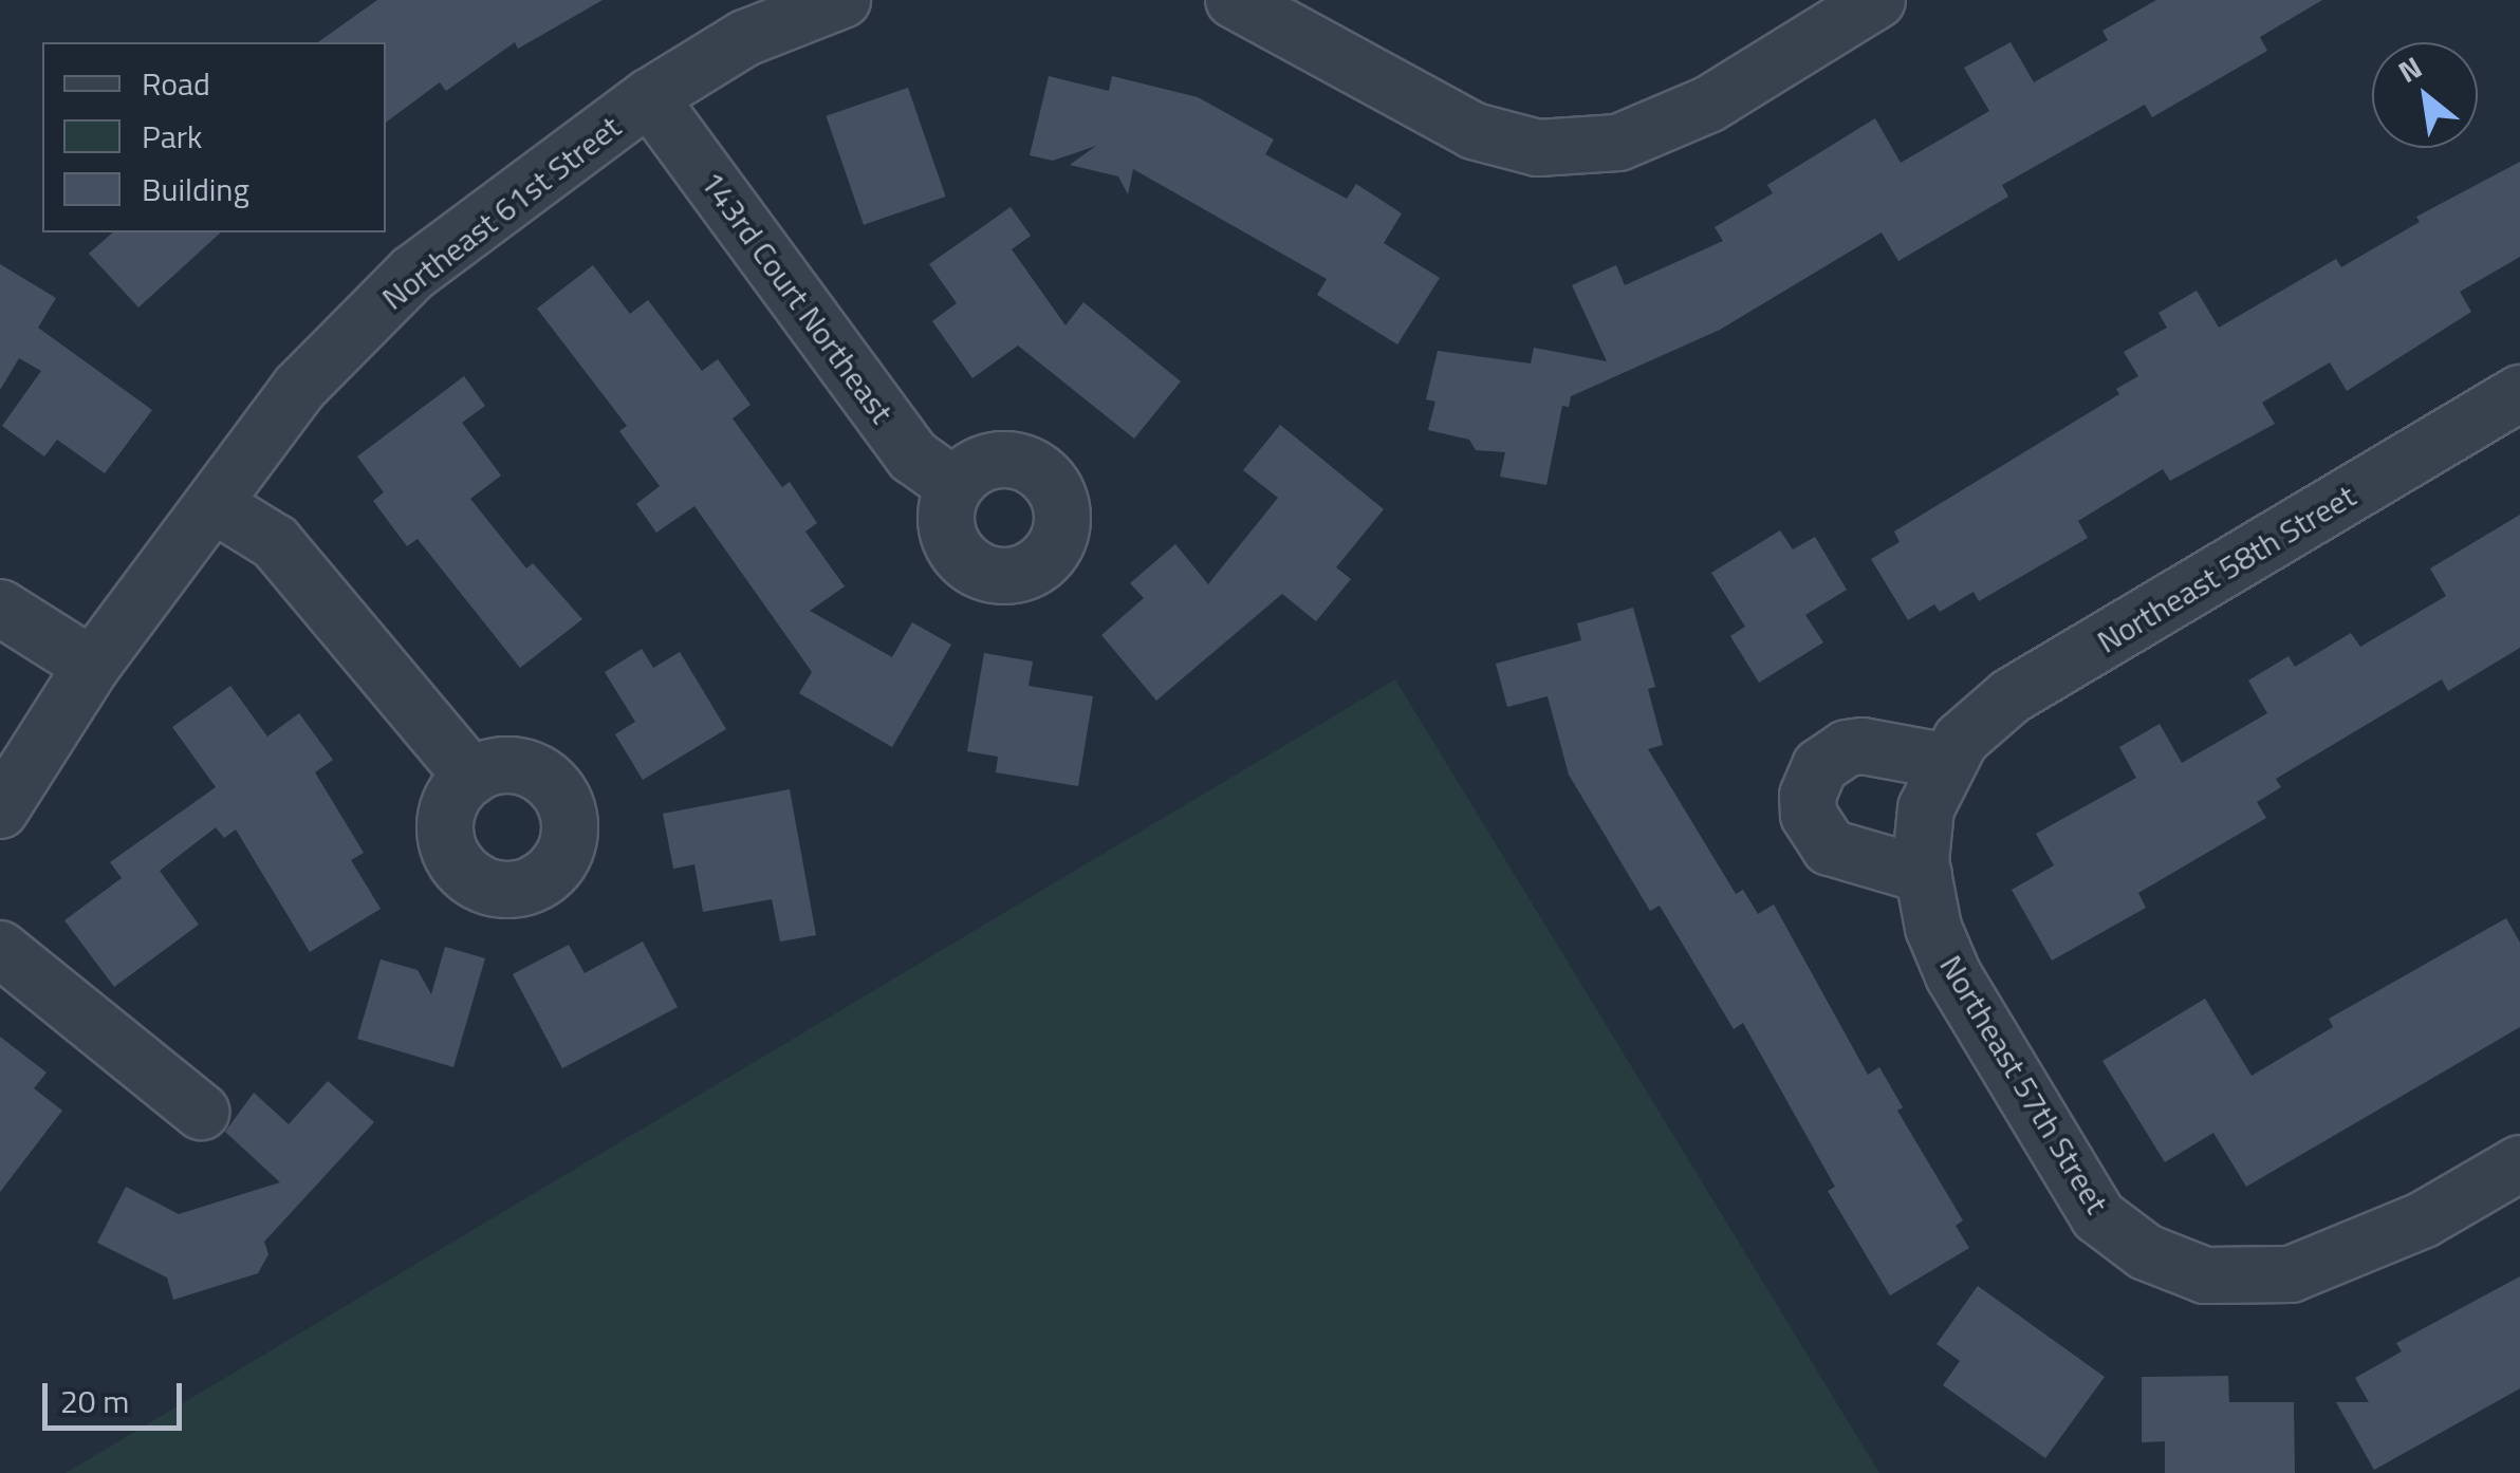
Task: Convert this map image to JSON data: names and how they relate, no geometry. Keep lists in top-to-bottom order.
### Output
{
  "streets": {
    "street": [
      "Northeast 61st Street",
      "143rd Court Northeast",
      "Northeast 58th Street",
      "Northeast 57th Street"
    ]
  },
  "crossings": [
    ["Northeast 61st Street", "143rd Court Northeast"],
    ["Northeast 58th Street", "Northeast 57th Street"]
  ],
  "legend": ["Road", "Park", "Building"],
  "scale_bar": "20 m",
  "north": "top left"
}
